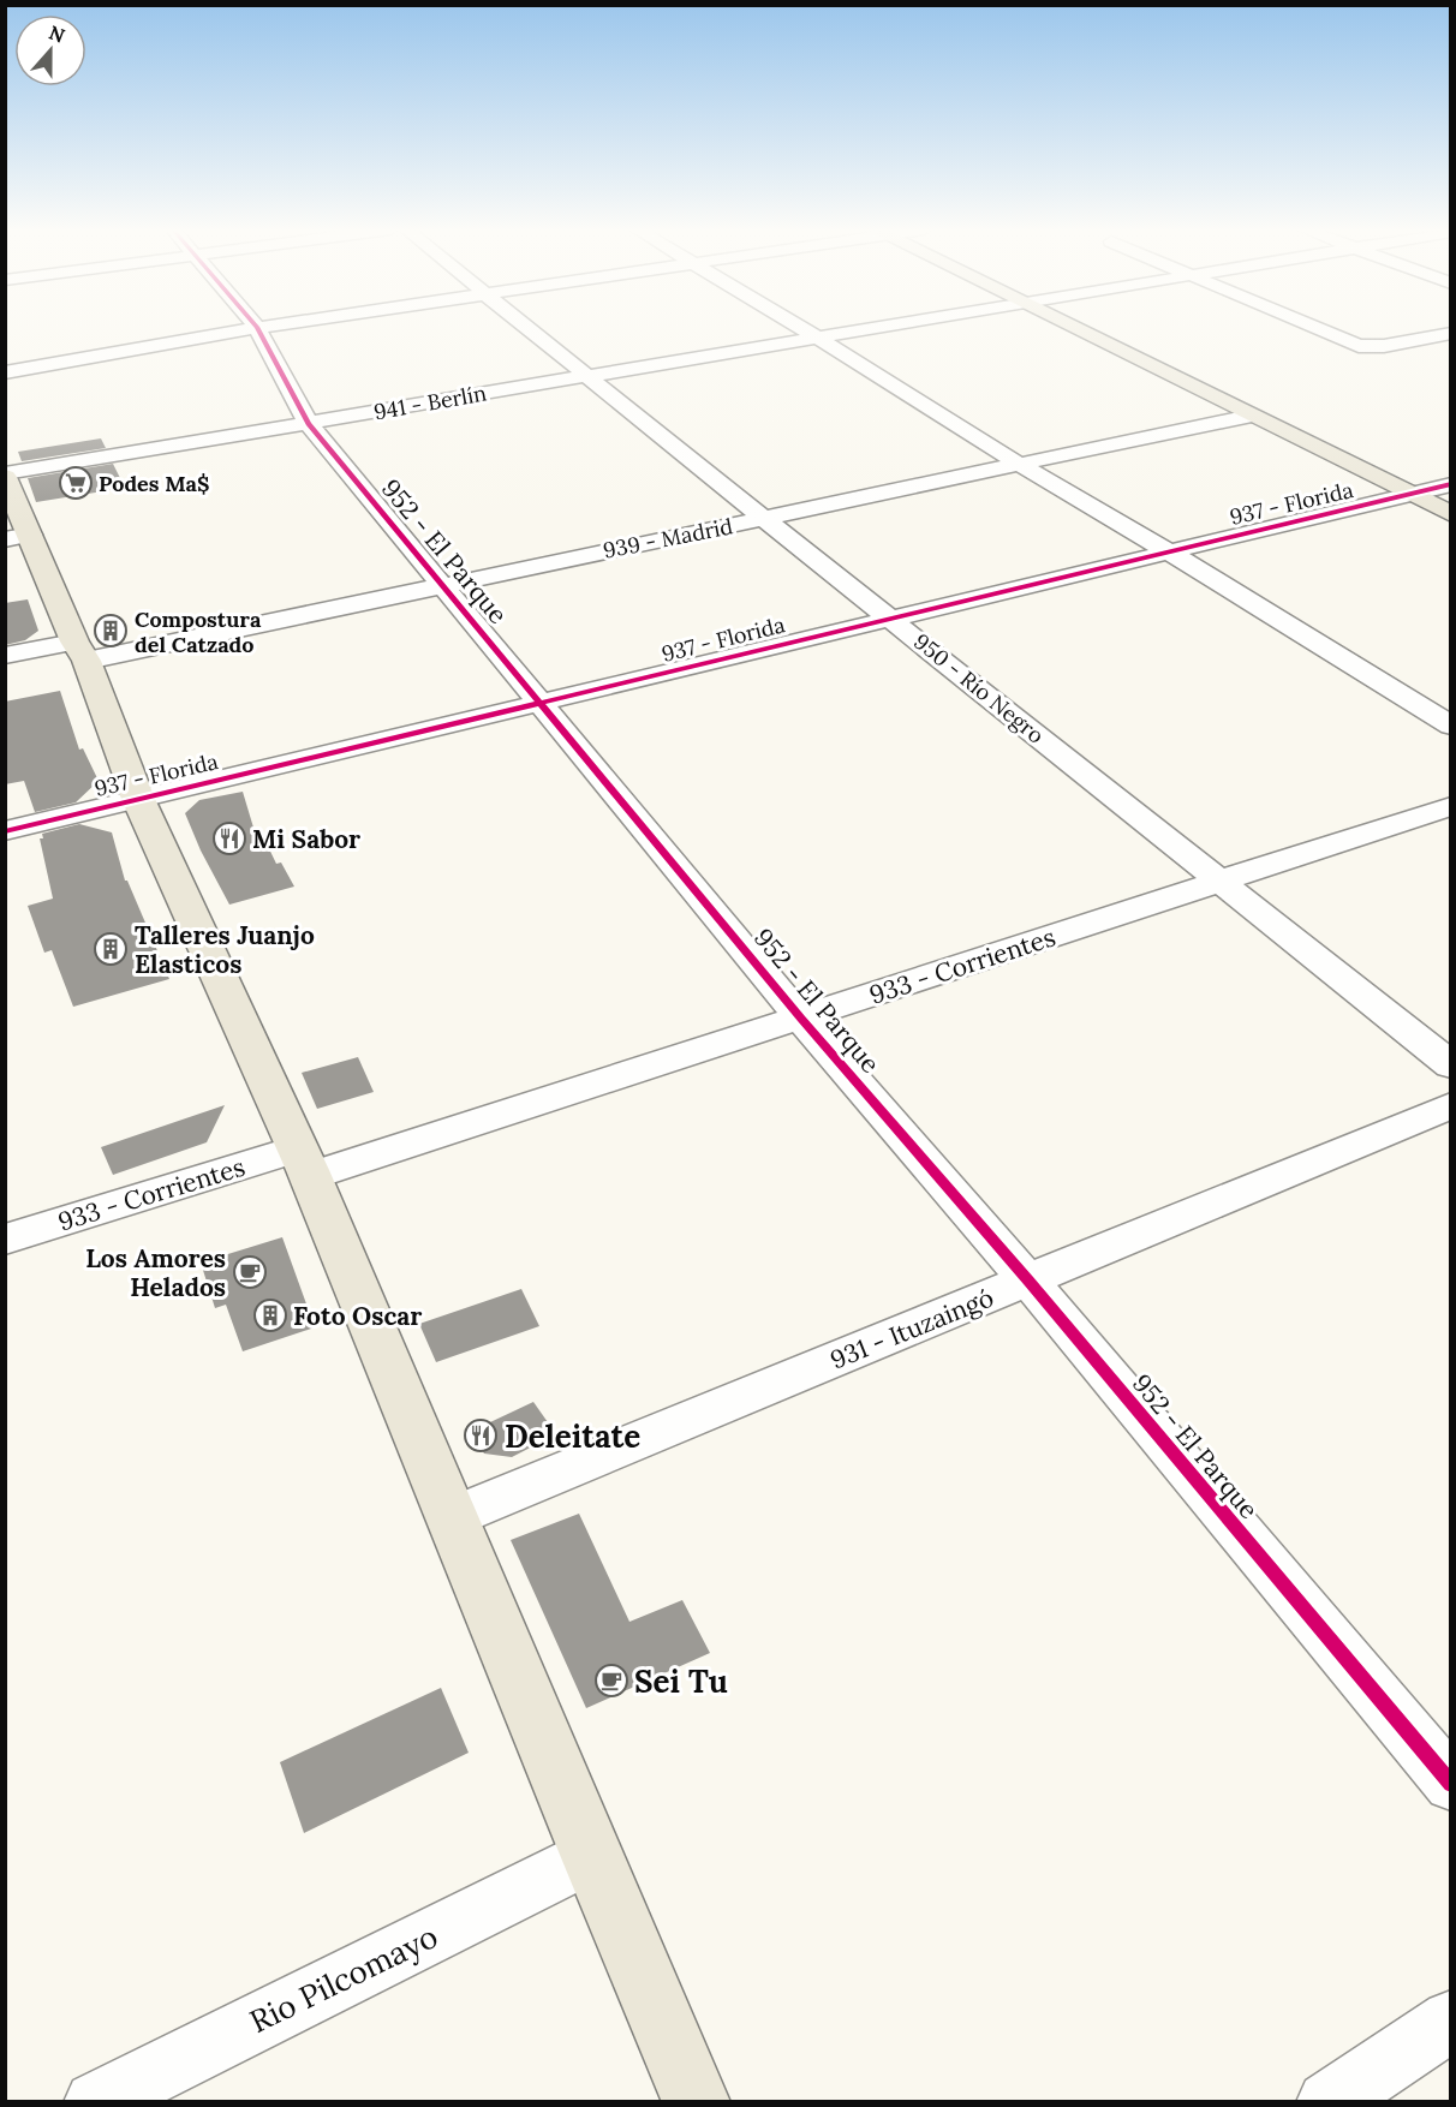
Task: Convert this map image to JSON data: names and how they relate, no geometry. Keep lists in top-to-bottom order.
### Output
{
  "streets": {
    "street": [
      "941 - Berlín",
      "937 - Florida",
      "939 - Madrid",
      "952 - El Parque",
      "950 - Río Negro",
      "933 - Corrientes",
      "931 - Ituzaingó",
      "Rio Pilcomayo"
    ]
  },
  "crossings": [
    ["941 - Berlín", "952 - El Parque"],
    ["941 - Berlín", "950 - Río Negro"],
    ["937 - Florida", "952 - El Parque"],
    ["937 - Florida", "950 - Río Negro"],
    ["939 - Madrid", "952 - El Parque"],
    ["939 - Madrid", "950 - Río Negro"],
    ["952 - El Parque", "933 - Corrientes"],
    ["952 - El Parque", "931 - Ituzaingó"],
    ["950 - Río Negro", "933 - Corrientes"]
  ],
  "places": {
    "supermarket": ["Podes Ma$"],
    "building": ["Compostura del Catzado", "Talleres Juanjo Elasticos", "Foto Oscar"],
    "restaurant": ["Mi Sabor", "Deleitate"],
    "cafe": ["Los Amores Helados", "Sei Tu"]
  },
  "north": "top"
}
